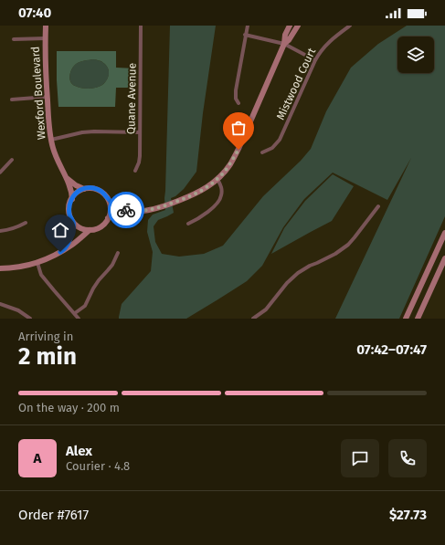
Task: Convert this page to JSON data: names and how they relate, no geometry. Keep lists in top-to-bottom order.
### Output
{
  "streets": {
    "street": ["Mistwood Court", "Wexford Boulevard", "Quane Avenue"]
  },
  "page": {
    "status": "07:40",
    "heading": ["2 min", "Arriving in", "07:42–07:47"],
    "panel": [
      "Alex",
      "Courier · 4.8",
      "Order #7617",
      "$27.73"
    ],
    "bar": "On the way · 200 m",
    "round": "A"
  }
}
